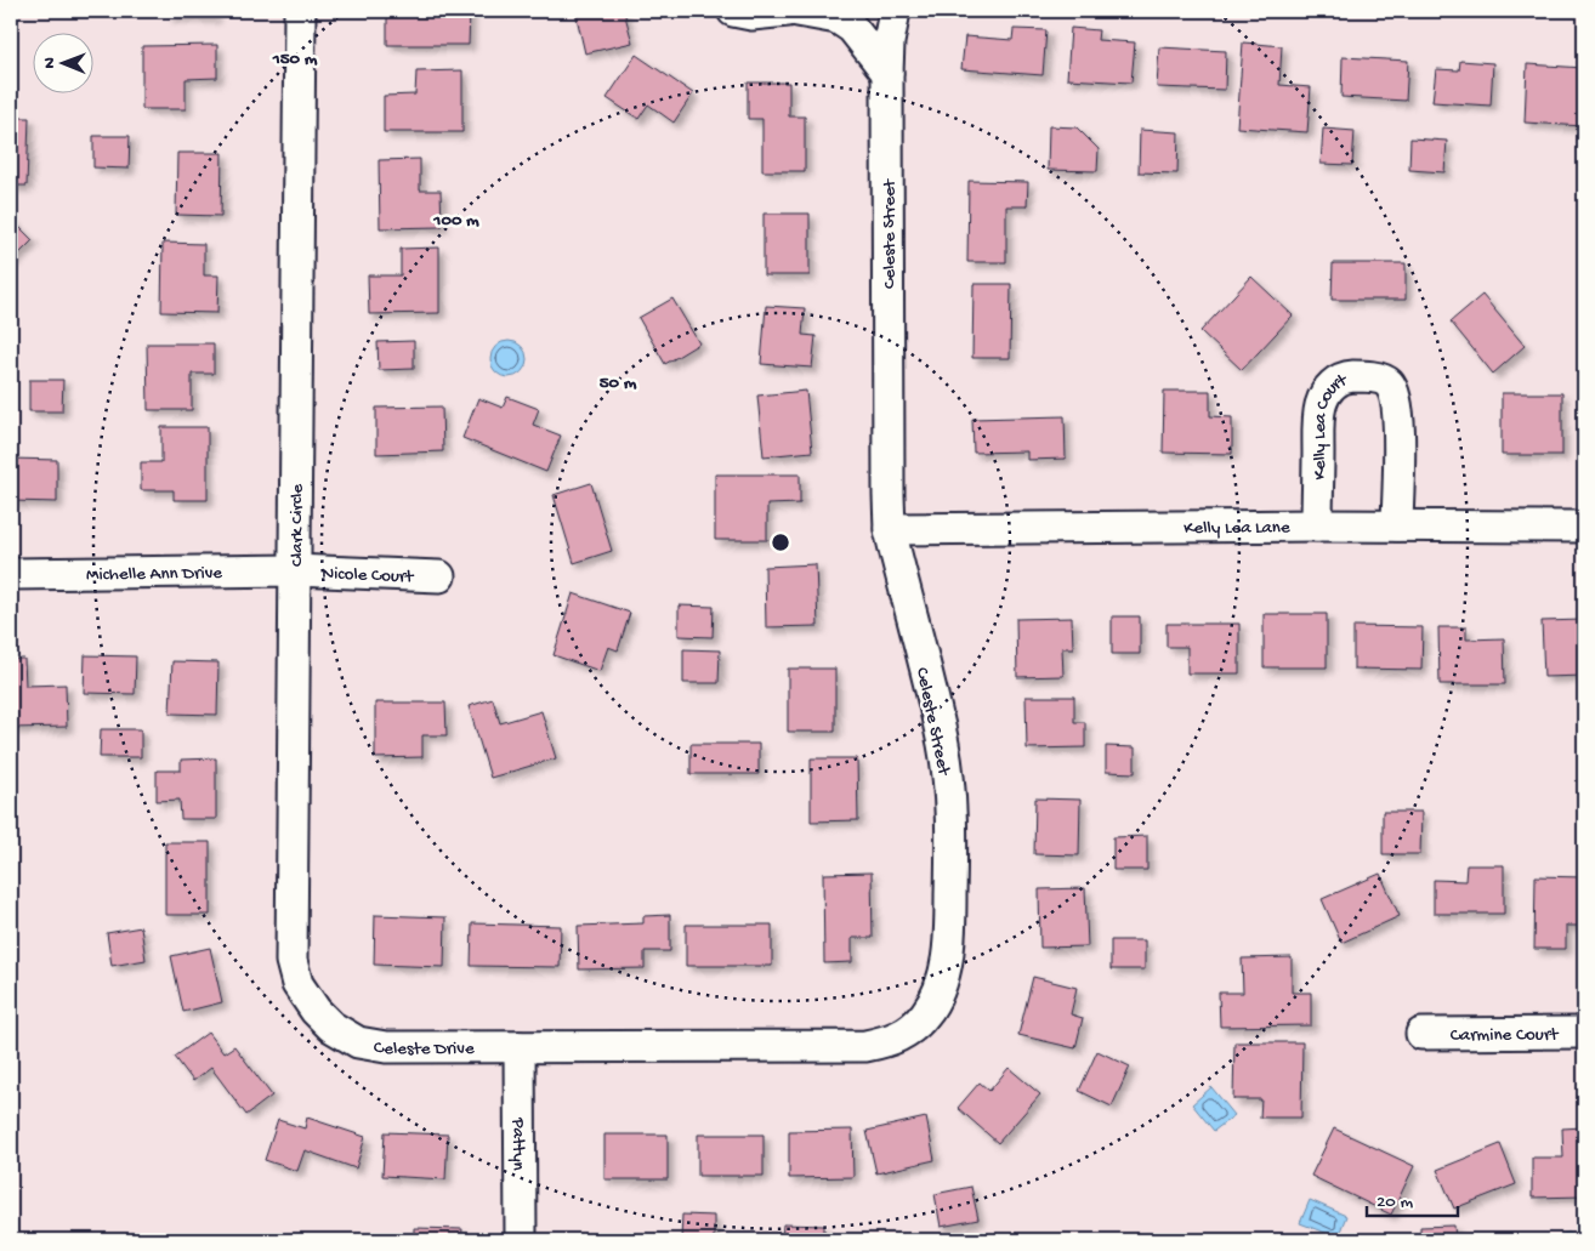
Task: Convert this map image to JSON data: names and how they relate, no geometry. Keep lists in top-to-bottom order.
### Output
{
  "streets": {
    "street": [
      "Celeste Street",
      "Kelly Lea Court",
      "Clark Circle",
      "Kelly Lea Lane",
      "Michelle Ann Drive",
      "Nicole Court",
      "Carmine Court",
      "Celeste Drive",
      "Pattyn"
    ]
  },
  "crossings": [
    ["Celeste Street", "Kelly Lea Lane"],
    ["Celeste Street", "Celeste Drive"],
    ["Celeste Street", "Pattyn"],
    ["Kelly Lea Court", "Kelly Lea Lane"],
    ["Clark Circle", "Michelle Ann Drive"],
    ["Clark Circle", "Nicole Court"],
    ["Clark Circle", "Celeste Drive"],
    ["Michelle Ann Drive", "Nicole Court"],
    ["Celeste Drive", "Pattyn"]
  ],
  "scale_bar": "20 m",
  "north": "left",
  "rings": ["150 m", "100 m", "50 m"]
}
